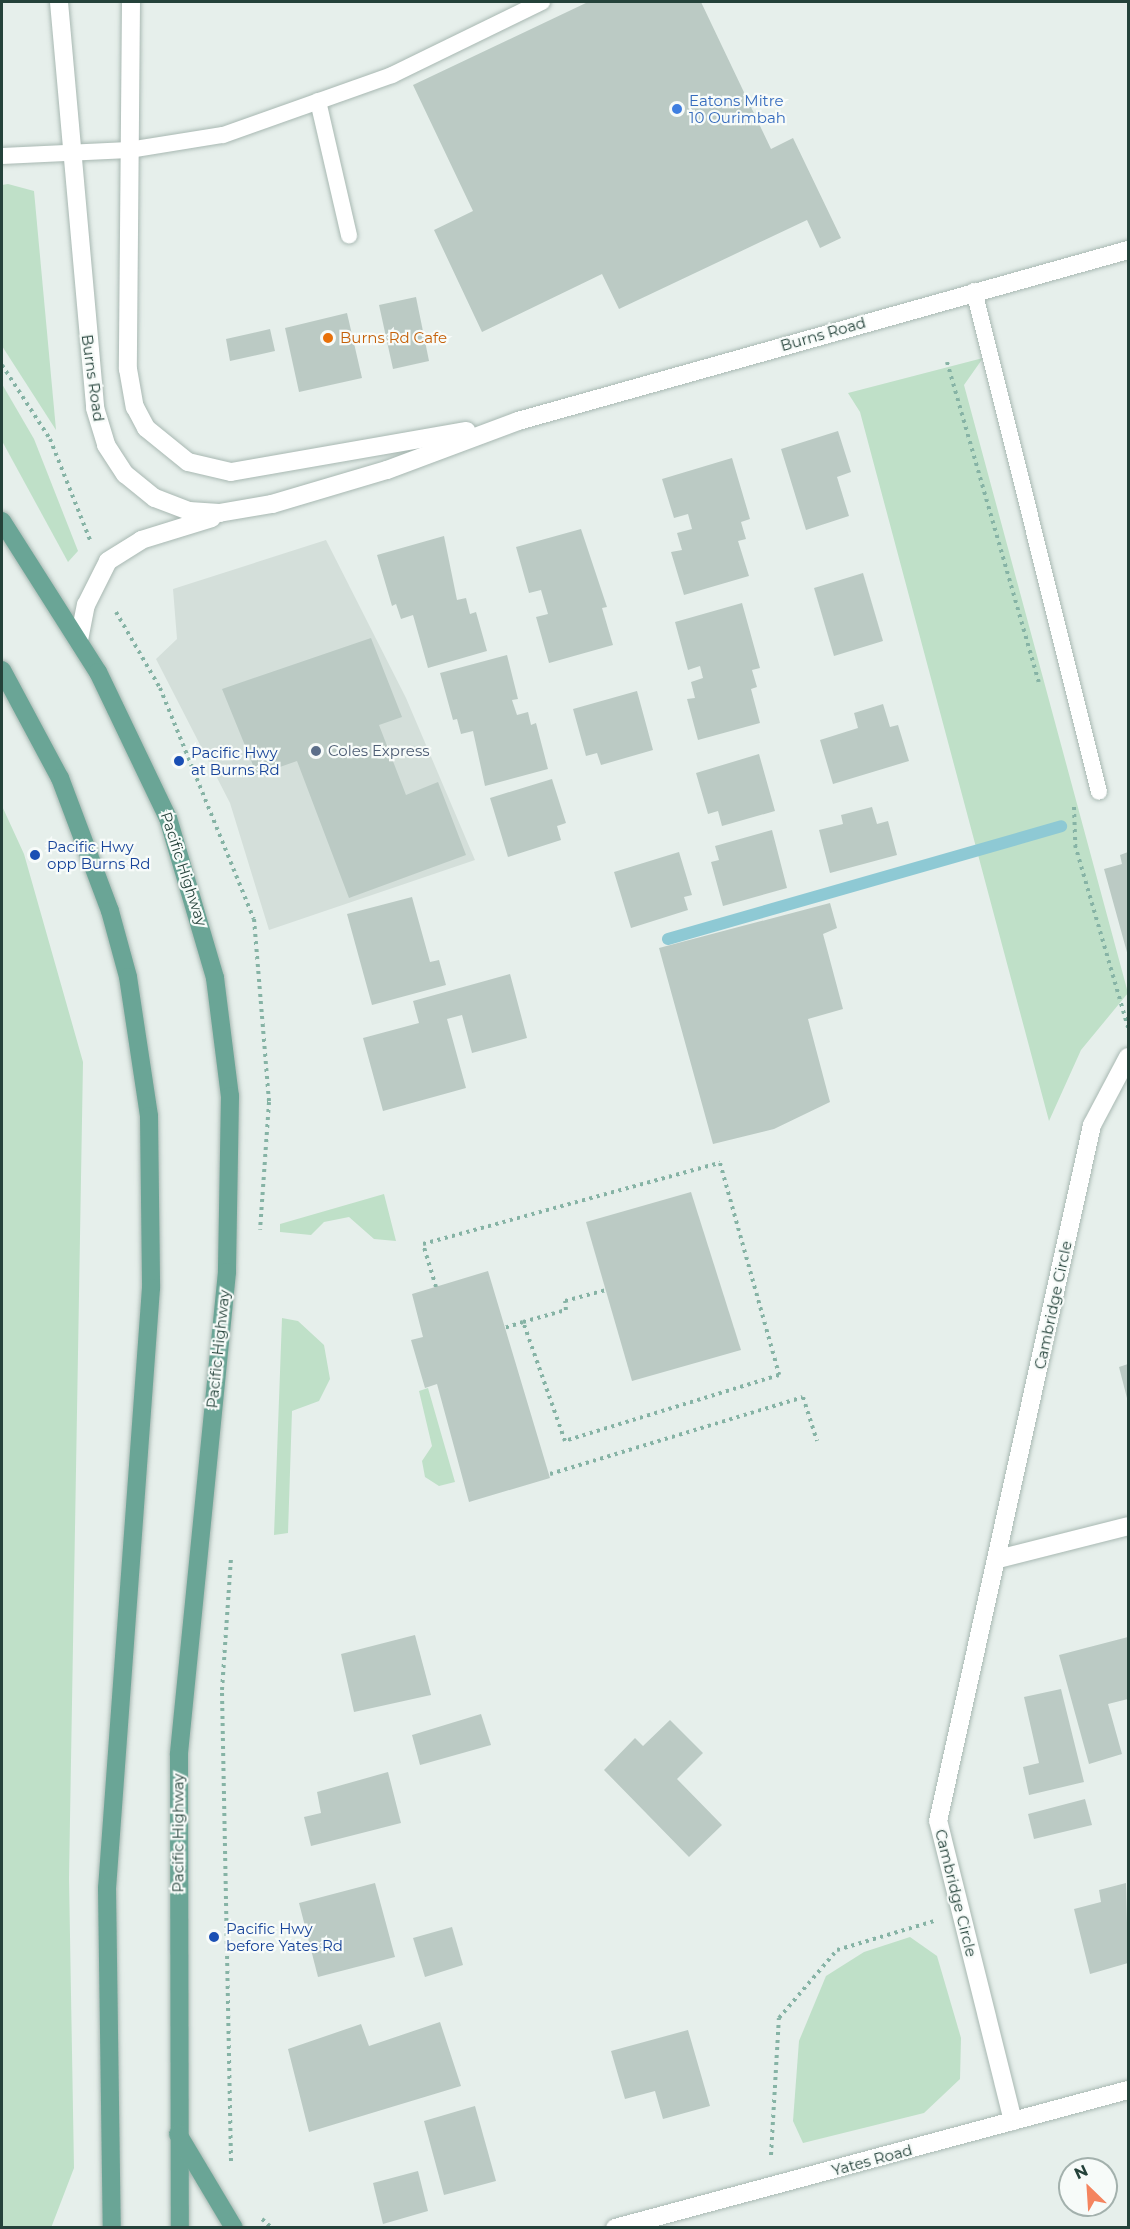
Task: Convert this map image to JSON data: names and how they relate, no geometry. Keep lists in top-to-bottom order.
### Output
{
  "streets": {
    "main road": ["Pacific Highway"],
    "street": ["Burns Road", "Cambridge Circle", "Yates Road"]
  },
  "crossings": [
    ["Cambridge Circle", "Yates Road"]
  ],
  "places": [
    "Eatons Mitre 10 Ourimbah",
    "Burns Rd Cafe",
    "Coles Express",
    "Pacific Hwy at Burns Rd",
    "Pacific Hwy opp Burns Rd",
    "Pacific Hwy before Yates Rd"
  ],
  "north": "top left"
}
